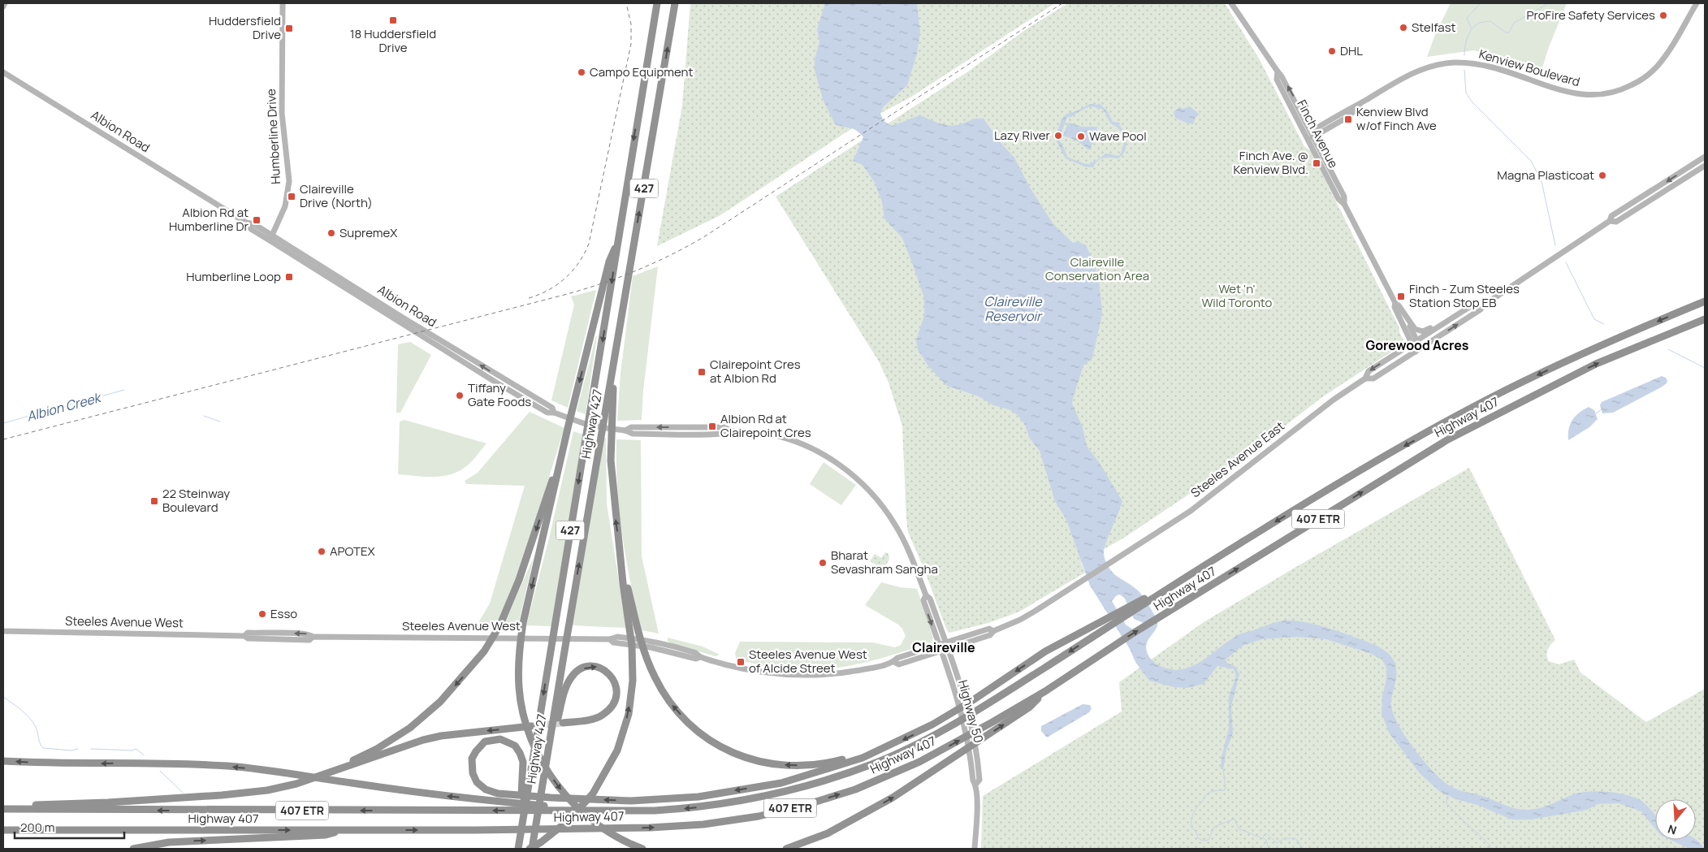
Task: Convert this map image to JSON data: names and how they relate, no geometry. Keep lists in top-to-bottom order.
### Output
{
  "streets": {
    "highway": [
      "427",
      "Highway 407",
      "Highway 427",
      "407 ETR"
    ],
    "main road": [
      "Kenview Boulevard",
      "Albion Road",
      "Finch Avenue",
      "Humberline Drive",
      "Steeles Avenue East",
      "Steeles Avenue West",
      "Highway 50"
    ]
  },
  "crossings": [
    ["Kenview Boulevard", "Finch Avenue"],
    ["Albion Road", "Humberline Drive"],
    ["Albion Road", "Steeles Avenue West"],
    ["Albion Road", "Highway 50"],
    ["Finch Avenue", "Steeles Avenue East"],
    ["427", "Highway 427"],
    ["Steeles Avenue East", "Steeles Avenue West"],
    ["Steeles Avenue West", "Highway 50"]
  ],
  "districts": ["Gorewood Acres", "Claireville"],
  "water": ["Claireville Reservoir", "Albion Creek"],
  "parks": ["Claireville Conservation Area", "Wet 'n' Wild Toronto"],
  "places": {
    "other": [
      "ProFire Safety Services",
      "Stelfast",
      "DHL",
      "Campo Equipment",
      "Lazy River",
      "Wave Pool",
      "Magna Plasticoat",
      "SupremeX",
      "Tiffany Gate Foods",
      "APOTEX",
      "Bharat Sevashram Sangha",
      "Esso"
    ],
    "transit": [
      "18 Huddersfield Drive",
      "Huddersfield Drive",
      "Kenview Blvd w/of Finch Ave",
      "Finch Ave. @ Kenview Blvd.",
      "Claireville Drive (North)",
      "Albion Rd at Humberline Dr",
      "Humberline Loop",
      "Finch - Zum Steeles Station Stop EB",
      "Clairepoint Cres at Albion Rd",
      "Albion Rd at Clairepoint Cres",
      "22 Steinway Boulevard",
      "Steeles Avenue West of Alcide Street"
    ]
  },
  "scale_bar": "200 m",
  "north": "bottom"
}
